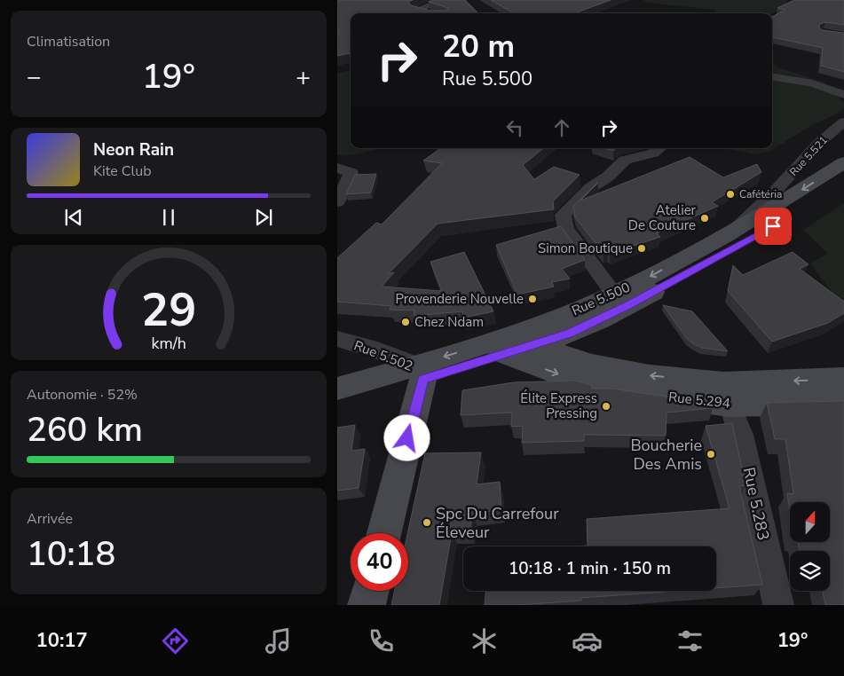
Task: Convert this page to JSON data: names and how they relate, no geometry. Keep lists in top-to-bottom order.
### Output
{
  "streets": {
    "main road": ["Rue 5.500", "Rue 5.294"],
    "street": ["Rue 5.521", "Rue 5.502", "Rue 5.283"]
  },
  "crossings": [
    ["Rue 5.521", "Rue 5.500"],
    ["Rue 5.500", "Rue 5.502"],
    ["Rue 5.500", "Rue 5.294"],
    ["Rue 5.294", "Rue 5.283"]
  ],
  "places": [
    "Cafétéria",
    "Atelier De Couture",
    "Simon Boutique",
    "Provenderie Nouvelle",
    "Chez Ndam",
    "Élite Express Pressing",
    "Boucherie Des Amis",
    "Spc Du Carrefour Éleveur"
  ],
  "north": "top",
  "page": {
    "tile": [
      "Climatisation",
      ["Autonomie · 52%", "260 km"],
      ["Arrivée", "10:18"]
    ],
    "turn": ["20 m", "Rue 5.500"],
    "heat": ["−", "19°", "+"],
    "song": ["Neon Rain", "Kite Club"],
    "limit": "40",
    "trip": "10:18 · 1 min · 150 m",
    "tabs": ["10:17", "19°"],
    "gauge": ["29", "km/h"]
  }
}
